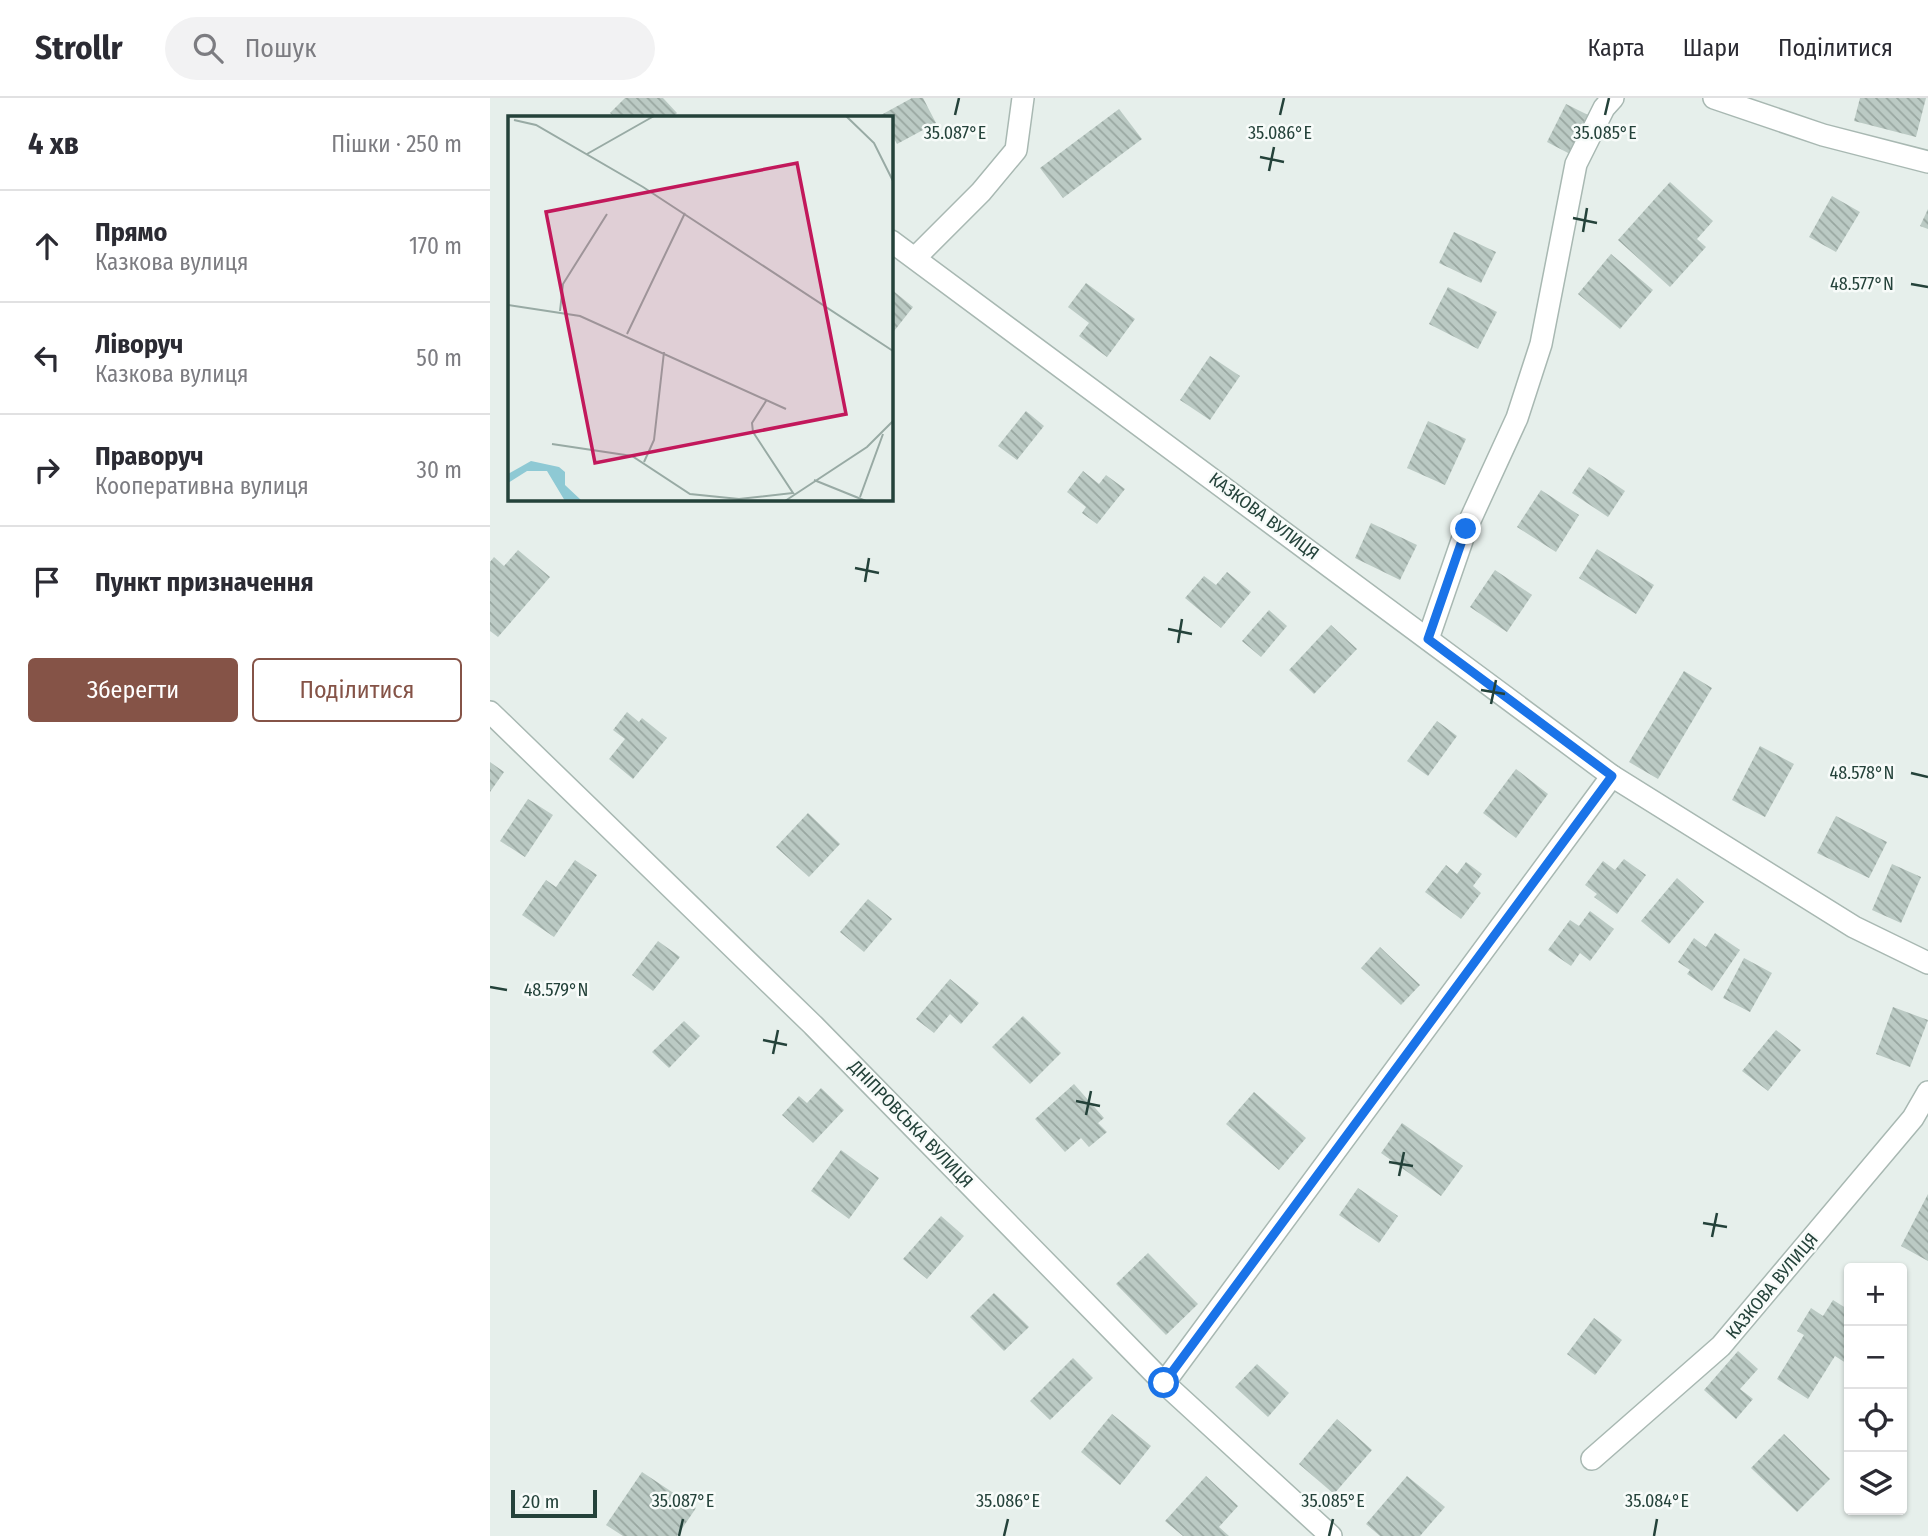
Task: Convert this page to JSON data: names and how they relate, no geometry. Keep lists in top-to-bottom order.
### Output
{
  "streets": {
    "street": ["КАЗКОВА ВУЛИЦЯ", "ДНІПРОВСЬКА ВУЛИЦЯ"]
  },
  "scale_bar": "20 m",
  "page": {
    "header": "Strollr",
    "search": "Пошук",
    "nav": ["Карта", "Шари", "Поділитися"],
    "heading": ["4 хв", "Пішки · 250 m"],
    "list": [
      ["Прямо", "Казкова вулиця", "170 m"],
      ["Ліворуч", "Казкова вулиця", "50 m"],
      ["Праворуч", "Кооперативна вулиця", "30 m"],
      "Пункт призначення"
    ],
    "buttons": ["Зберегти", "Поділитися"],
    "map_buttons": ["+", "−"],
    "scale": "20 m"
  },
  "coordinates": [
    "35.087°E",
    "35.086°E",
    "35.085°E",
    "48.577°N",
    "48.578°N",
    "48.579°N",
    "35.084°E"
  ]
}
